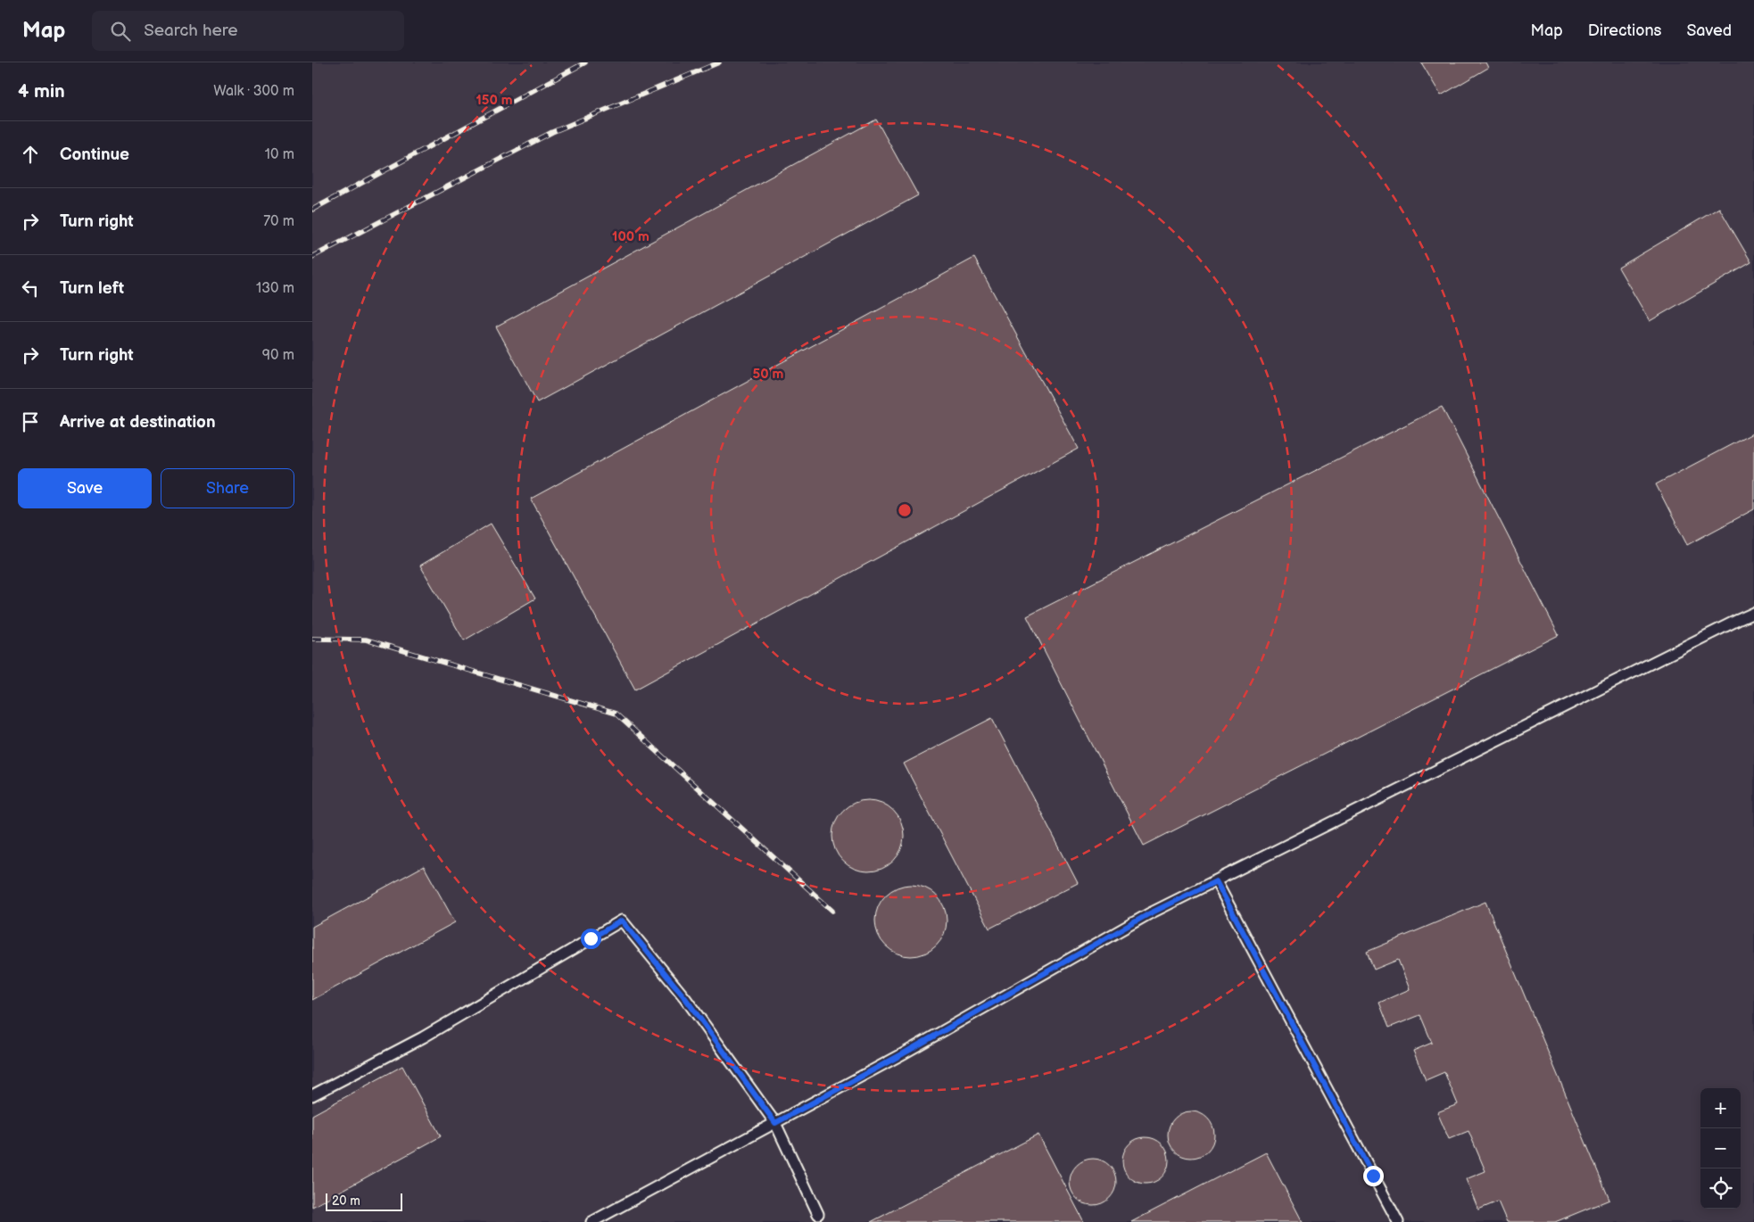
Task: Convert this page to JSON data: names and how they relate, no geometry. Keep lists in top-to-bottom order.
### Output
{
  "scale_bar": "20 m",
  "page": {
    "header": "Map",
    "search": "Search here",
    "nav": ["Map", "Directions", "Saved"],
    "heading": ["4 min", "Walk · 300 m"],
    "list": [
      ["Continue", "10 m"],
      ["Turn right", "70 m"],
      ["Turn left", "130 m"],
      ["Turn right", "90 m"],
      "Arrive at destination"
    ],
    "buttons": ["Save", "Share"],
    "map_buttons": ["+", "−"],
    "scale": "20 m"
  },
  "rings": ["150 m", "100 m", "50 m"]
}
